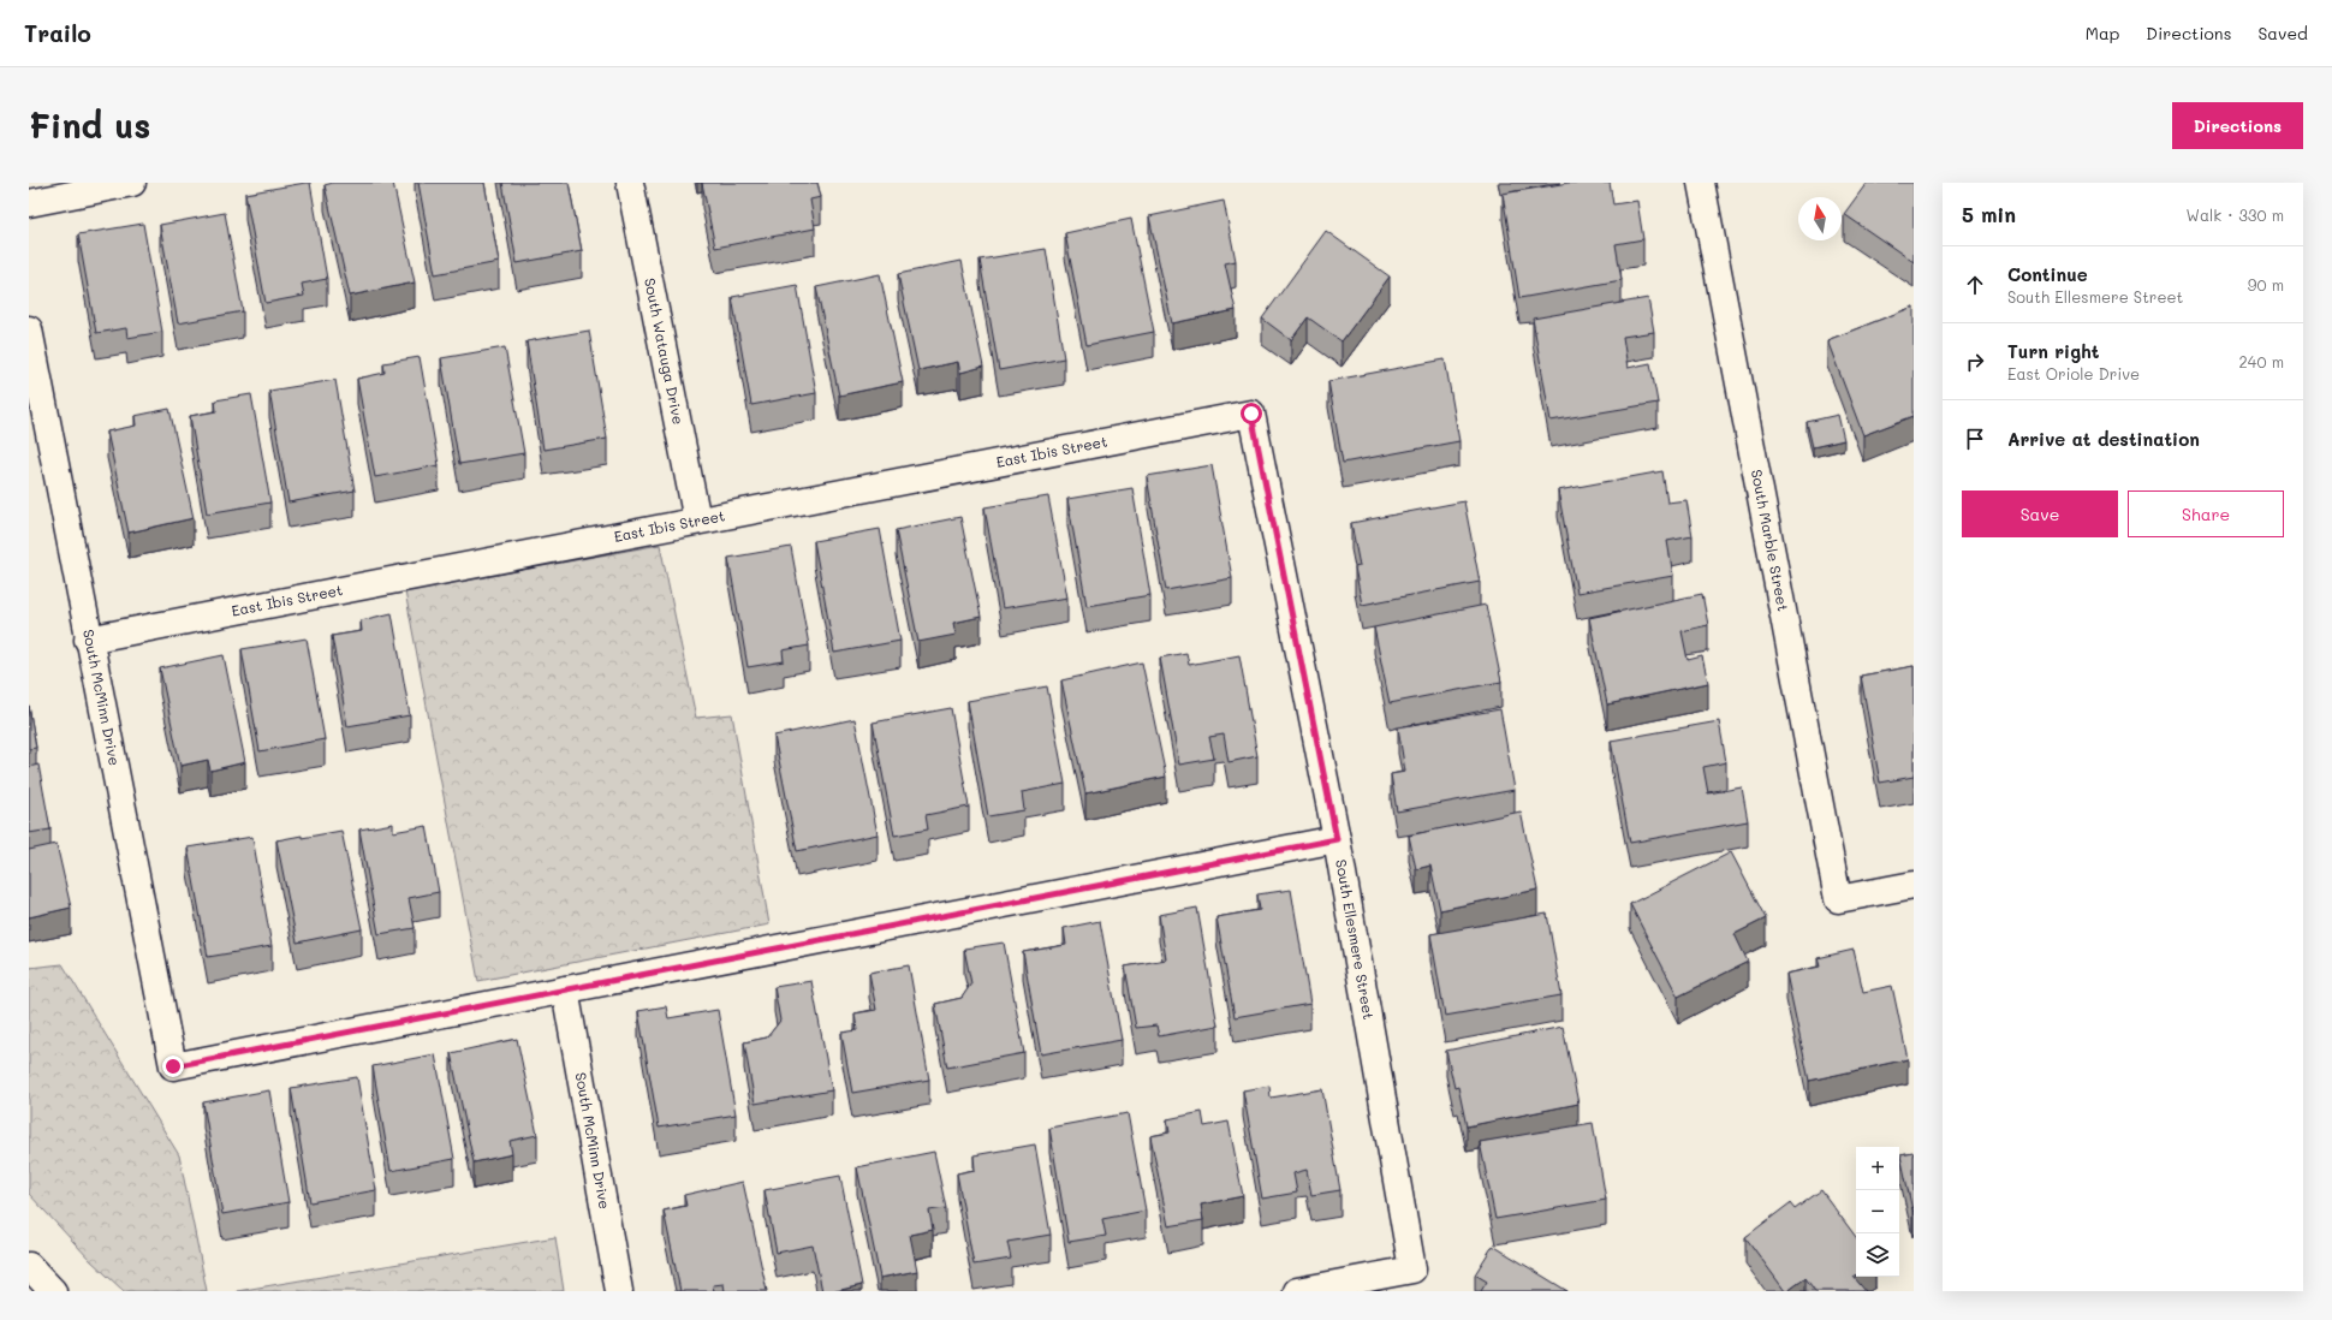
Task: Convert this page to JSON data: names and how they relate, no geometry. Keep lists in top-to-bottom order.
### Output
{
  "streets": {
    "street": [
      "South Watauga Drive",
      "East Ibis Street",
      "South Marble Street",
      "South McMinn Drive",
      "South Ellesmere Street"
    ]
  },
  "crossings": [
    ["South Watauga Drive", "East Ibis Street"],
    ["East Ibis Street", "South McMinn Drive"],
    ["East Ibis Street", "South Ellesmere Street"]
  ],
  "north": "top",
  "page": {
    "header": "Trailo",
    "nav": ["Map", "Directions", "Saved"],
    "buttons": [
      "Directions",
      ["Save", "Share"]
    ],
    "title": "Find us",
    "heading": ["5 min", "Walk · 330 m"],
    "list": [
      ["Continue", "South Ellesmere Street", "90 m"],
      ["Turn right", "East Oriole Drive", "240 m"],
      "Arrive at destination"
    ],
    "map_buttons": ["+", "−"]
  }
}
